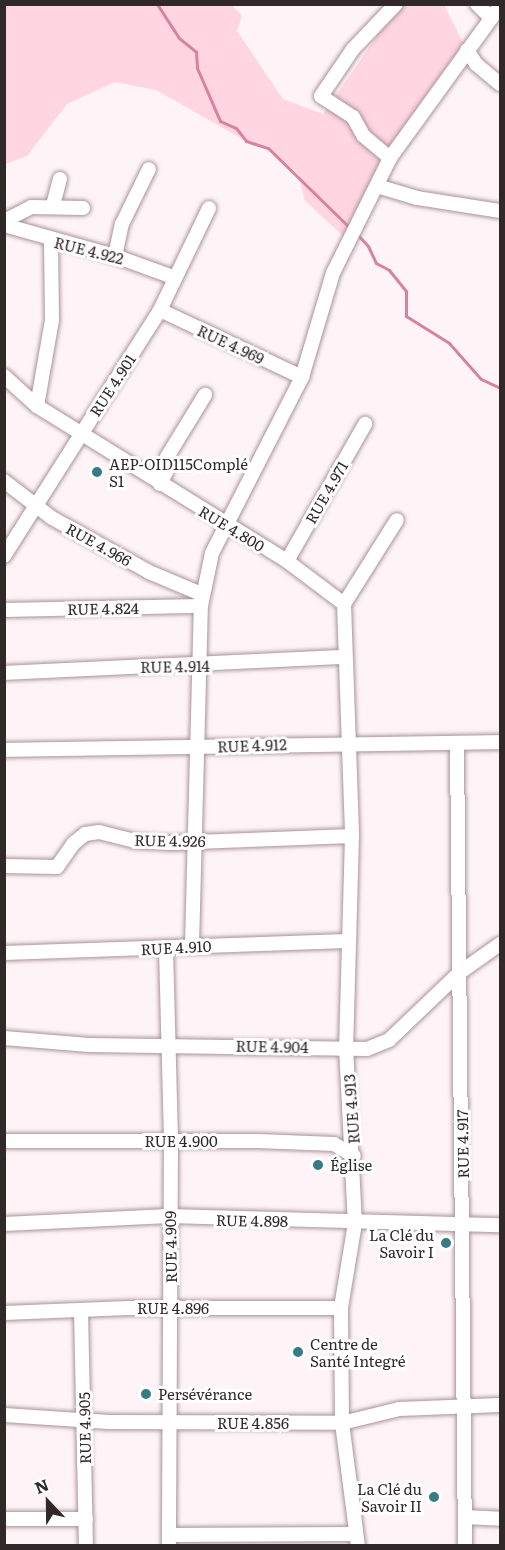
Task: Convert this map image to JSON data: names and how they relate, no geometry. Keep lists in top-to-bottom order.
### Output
{
  "streets": {
    "street": [
      "RUE 4.922",
      "RUE 4.969",
      "RUE 4.901",
      "RUE 4.971",
      "RUE 4.800",
      "RUE 4.966",
      "RUE 4.824",
      "RUE 4.914",
      "RUE 4.912",
      "RUE 4.926",
      "RUE 4.910",
      "RUE 4.904",
      "RUE 4.913",
      "RUE 4.900",
      "RUE 4.917",
      "RUE 4.898",
      "RUE 4.909",
      "RUE 4.896",
      "RUE 4.856",
      "RUE 4.905"
    ]
  },
  "crossings": [
    ["RUE 4.922", "RUE 4.901"],
    ["RUE 4.969", "RUE 4.901"],
    ["RUE 4.901", "RUE 4.800"],
    ["RUE 4.901", "RUE 4.966"],
    ["RUE 4.971", "RUE 4.800"],
    ["RUE 4.966", "RUE 4.824"],
    ["RUE 4.912", "RUE 4.913"],
    ["RUE 4.912", "RUE 4.917"],
    ["RUE 4.926", "RUE 4.913"],
    ["RUE 4.910", "RUE 4.913"],
    ["RUE 4.910", "RUE 4.909"],
    ["RUE 4.904", "RUE 4.913"],
    ["RUE 4.904", "RUE 4.917"],
    ["RUE 4.904", "RUE 4.909"],
    ["RUE 4.913", "RUE 4.900"],
    ["RUE 4.913", "RUE 4.898"],
    ["RUE 4.913", "RUE 4.896"],
    ["RUE 4.913", "RUE 4.856"],
    ["RUE 4.900", "RUE 4.909"],
    ["RUE 4.917", "RUE 4.898"],
    ["RUE 4.917", "RUE 4.856"],
    ["RUE 4.898", "RUE 4.909"],
    ["RUE 4.909", "RUE 4.896"],
    ["RUE 4.909", "RUE 4.856"],
    ["RUE 4.896", "RUE 4.905"],
    ["RUE 4.856", "RUE 4.905"]
  ],
  "places": [
    "AEP-OID115Complé S1",
    "Église",
    "La Clé du Savoir I",
    "Centre de Santé Integré",
    "Persévérance",
    "La Clé du Savoir II"
  ],
  "north": "top"
}
